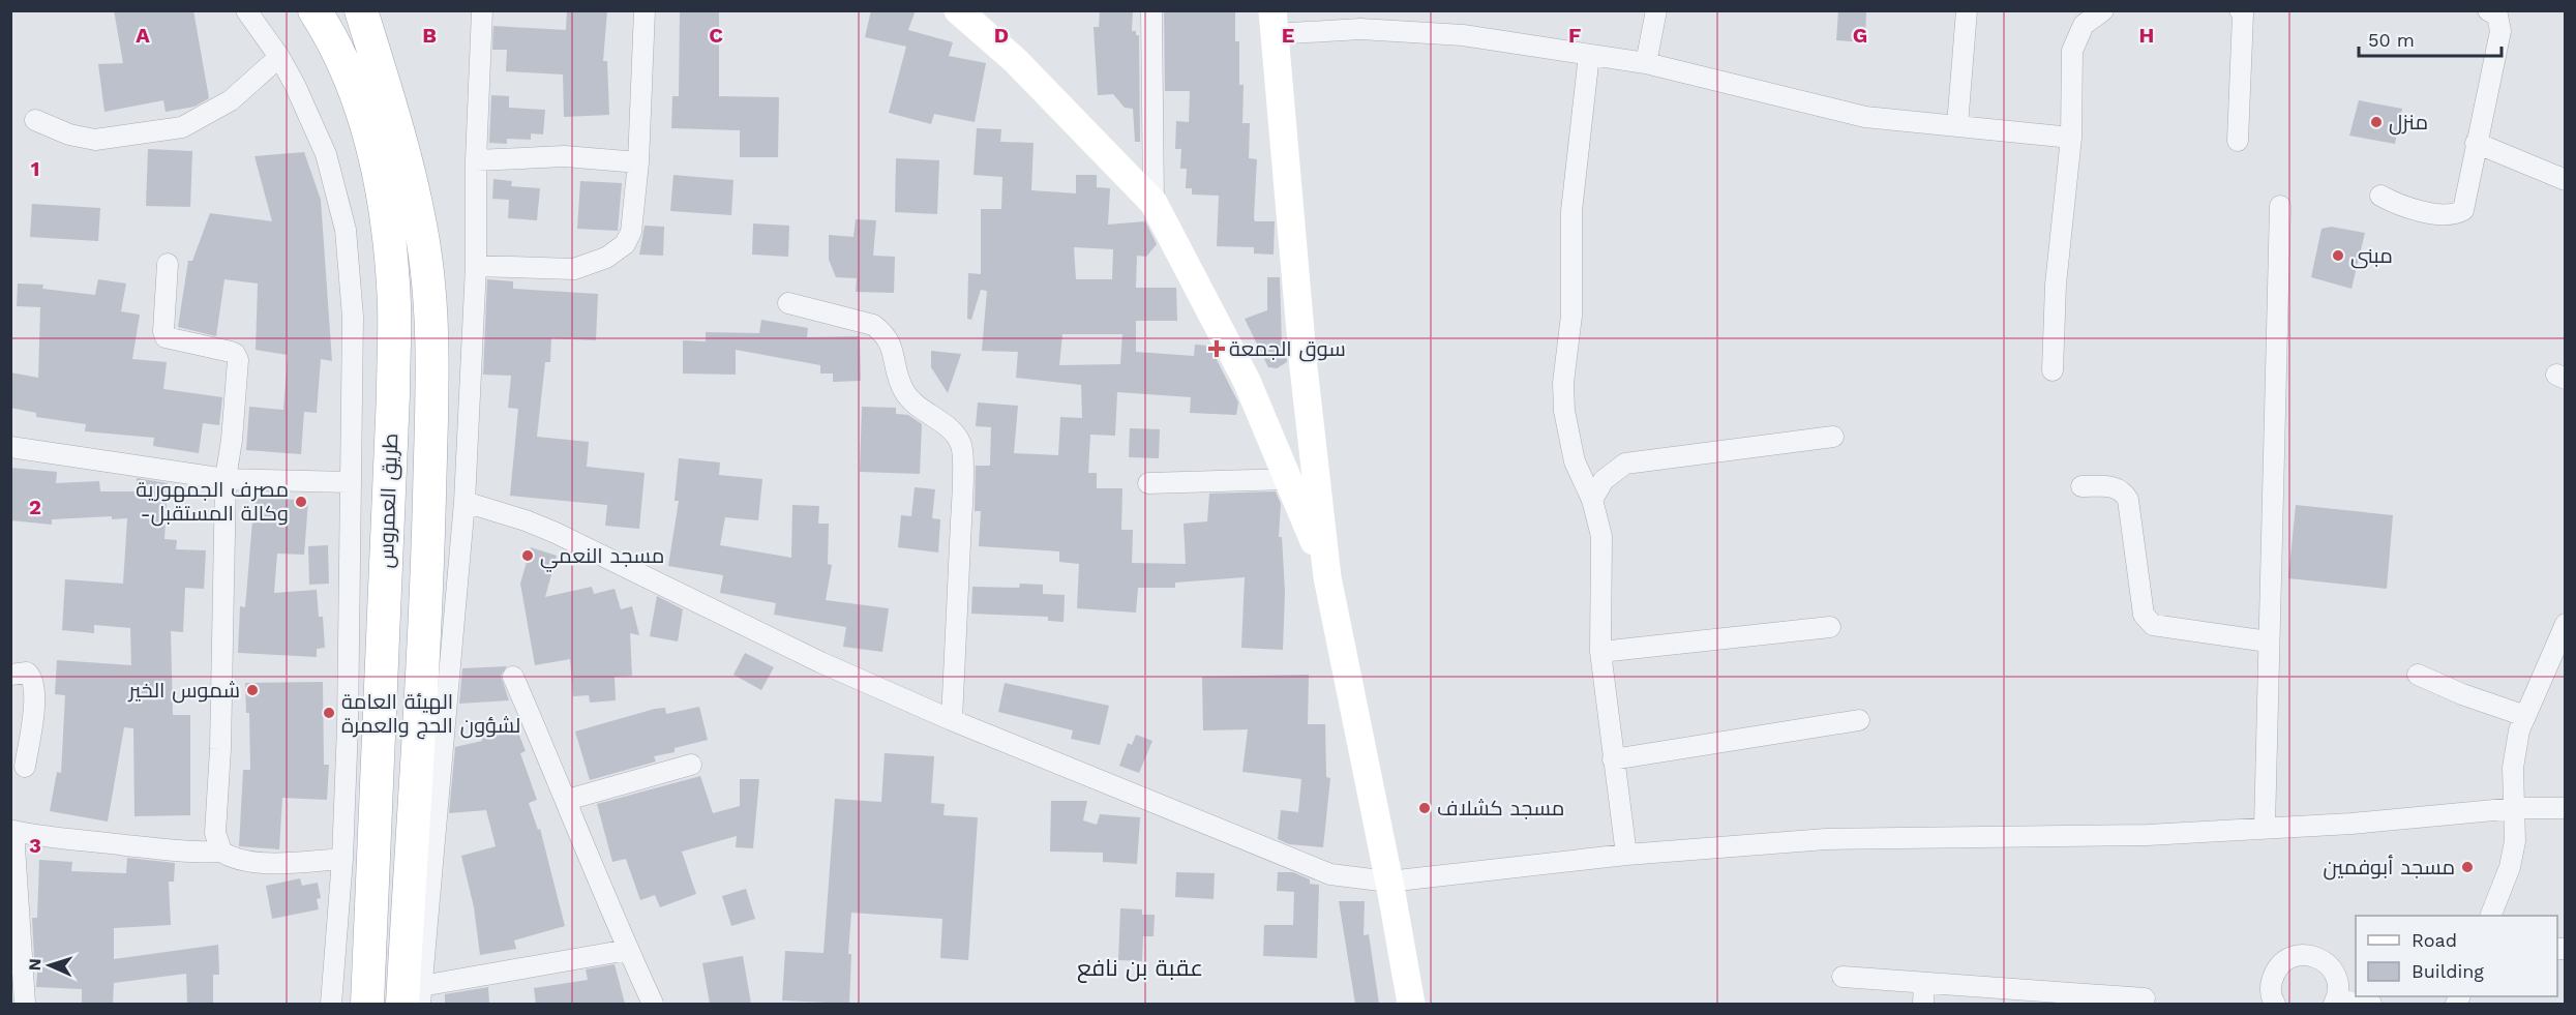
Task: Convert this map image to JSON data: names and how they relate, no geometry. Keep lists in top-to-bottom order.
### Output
{
  "streets": {
    "main road": ["طريق العمروس"]
  },
  "districts": ["عقبة بن نافع"],
  "places": {
    "other": [
      "منزل",
      "مبنى",
      "مصرف الجمهورية -وكالة المستقبل",
      "مسجد النعمي",
      "شموس الخير",
      "الهيئة العامة لشؤون الحج والعمرة",
      "مسجد كشلاف",
      "مسجد أبوفمين"
    ],
    "health": ["سوق الجمعة"]
  },
  "legend": ["Road", "Building"],
  "scale_bar": "50 m",
  "north": "left",
  "grid": {
    "columns": [
      "A",
      "B",
      "C",
      "D",
      "E",
      "F",
      "G",
      "H"
    ],
    "rows": ["1", "2", "3"]
  }
}
